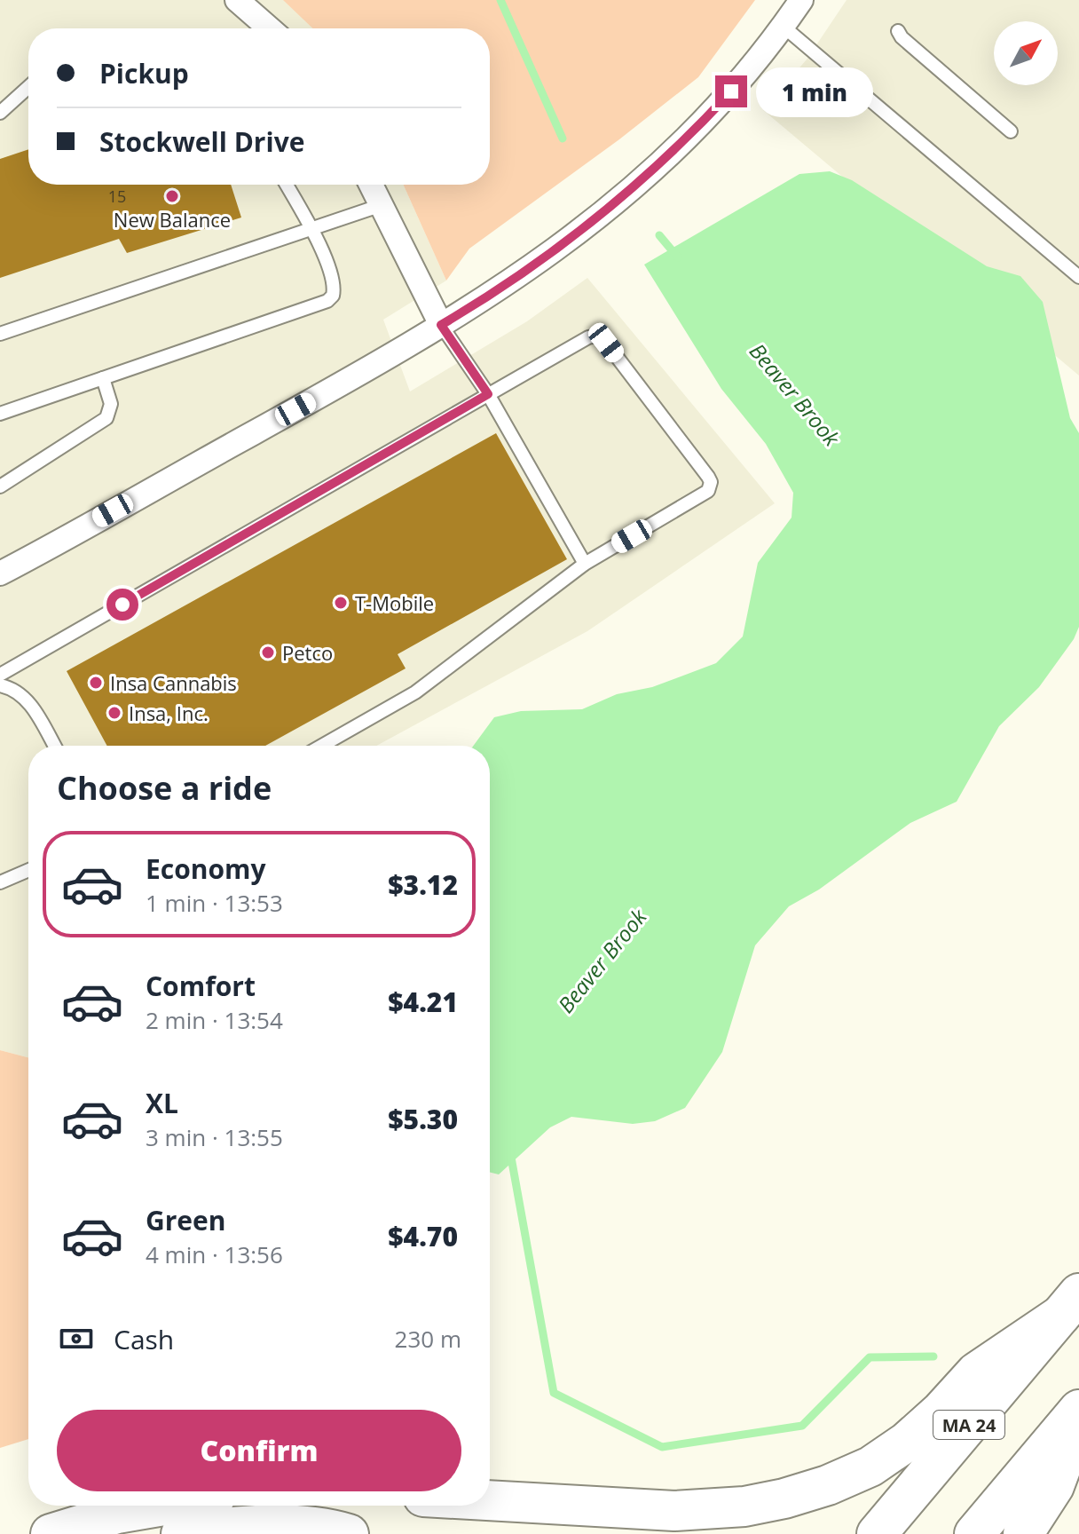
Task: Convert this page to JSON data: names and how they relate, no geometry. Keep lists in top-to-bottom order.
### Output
{
  "streets": {
    "highway": ["MA 24"]
  },
  "water": ["Beaver Brook"],
  "places": [
    "New Balance",
    "T-Mobile",
    "Petco",
    "Insa Cannabis",
    "Insa, Inc."
  ],
  "house_numbers": ["15"],
  "north": "top right",
  "page": {
    "banner": ["Pickup", "Stockwell Drive"],
    "bubble": "1 min",
    "heading": "Choose a ride",
    "list": [
      {
        "name": "Economy",
        "note": "1 min · 13:53",
        "value": "$3.12"
      },
      {
        "name": "Comfort",
        "note": "2 min · 13:54",
        "value": "$4.21"
      },
      {
        "name": "XL",
        "note": "3 min · 13:55",
        "value": "$5.30"
      },
      {
        "name": "Green",
        "note": "4 min · 13:56",
        "value": "$4.70"
      }
    ],
    "pay": ["Cash", "230 m"],
    "buttons": "Confirm"
  }
}
